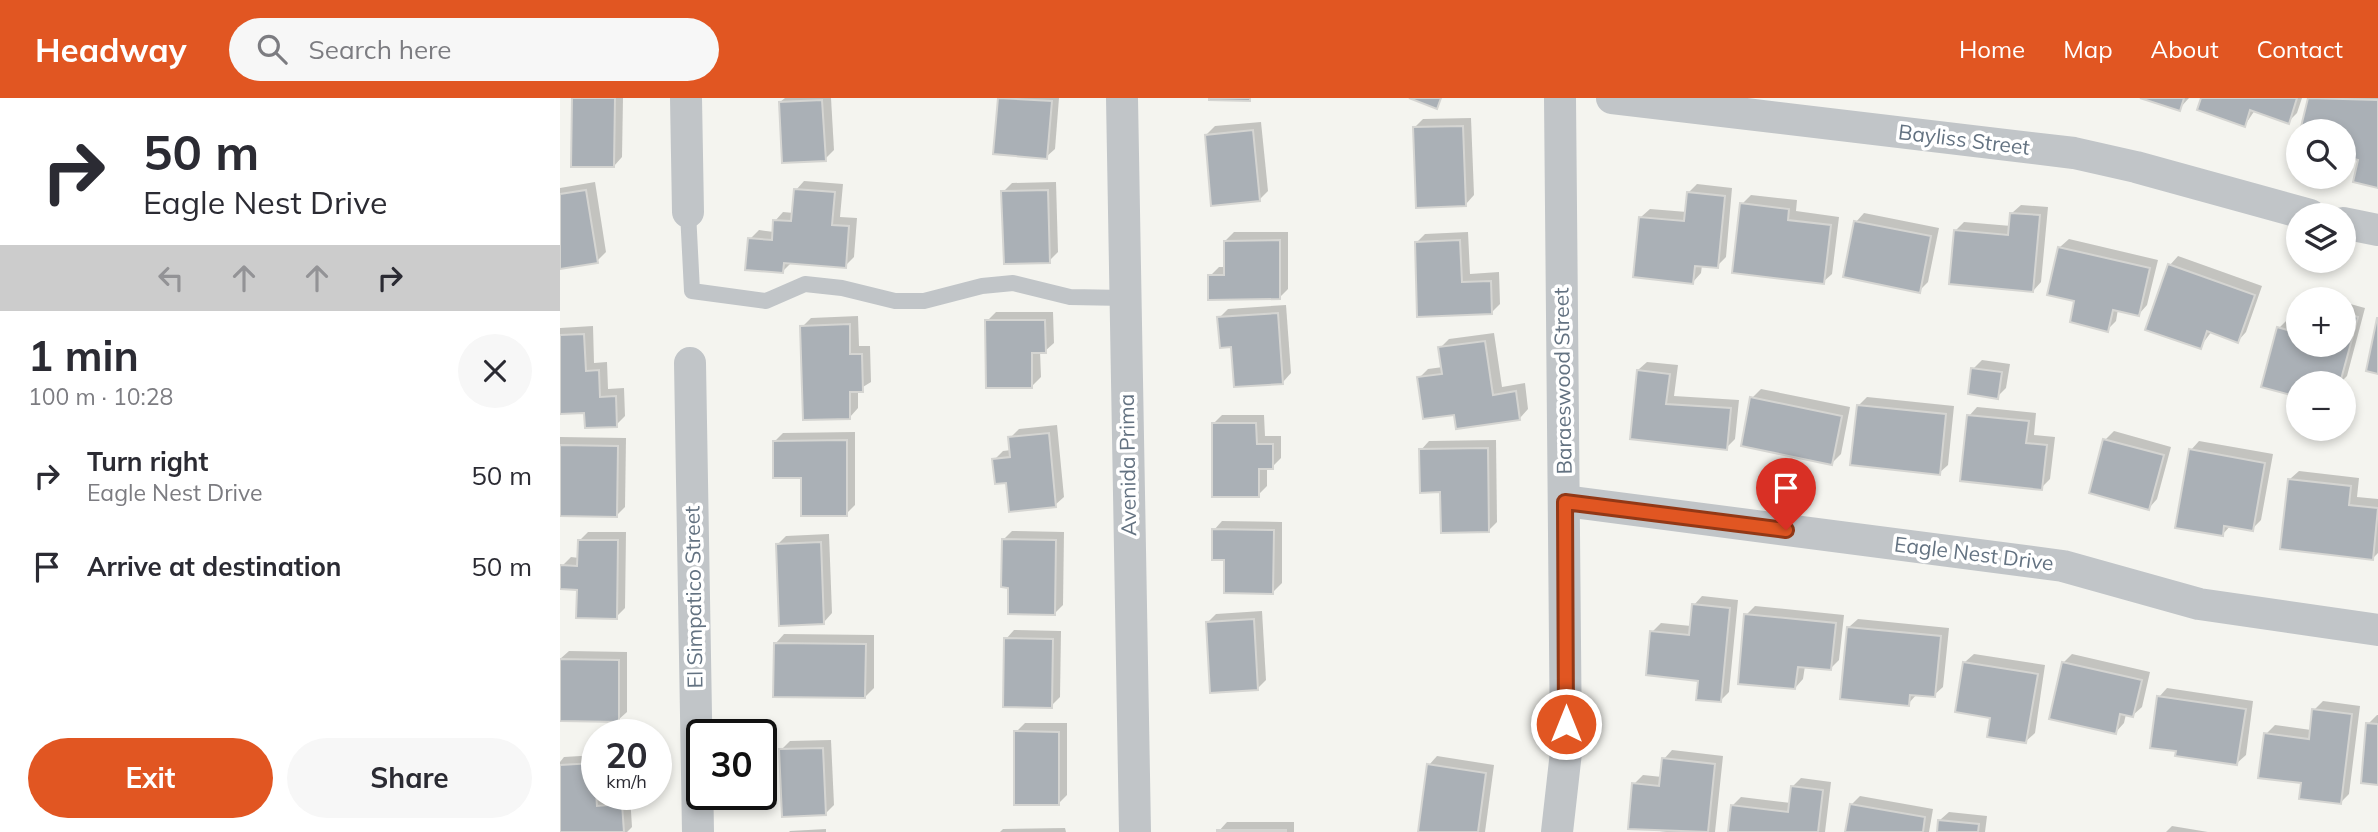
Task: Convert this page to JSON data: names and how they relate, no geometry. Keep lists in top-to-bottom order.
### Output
{
  "streets": {
    "street": [
      "Bayliss Street",
      "Baraeswood Street",
      "Avenida Prima",
      "Eagle Nest Drive",
      "El Simpatico Street"
    ]
  },
  "crossings": [
    ["Baraeswood Street", "Eagle Nest Drive"]
  ],
  "page": {
    "header": "Headway",
    "search": "Search here",
    "nav": [
      "Home",
      "Map",
      "About",
      "Contact"
    ],
    "turn": ["50 m", "Eagle Nest Drive"],
    "map_buttons": ["+", "−"],
    "heading": ["1 min", "100 m · 10:28"],
    "list": [
      {
        "name": "Turn right",
        "note": "Eagle Nest Drive",
        "value": "50 m"
      },
      {
        "name": "Arrive at destination",
        "value": "50 m"
      }
    ],
    "speed": "20 km/h",
    "limit": "30",
    "buttons": ["Exit", "Share"]
  }
}
